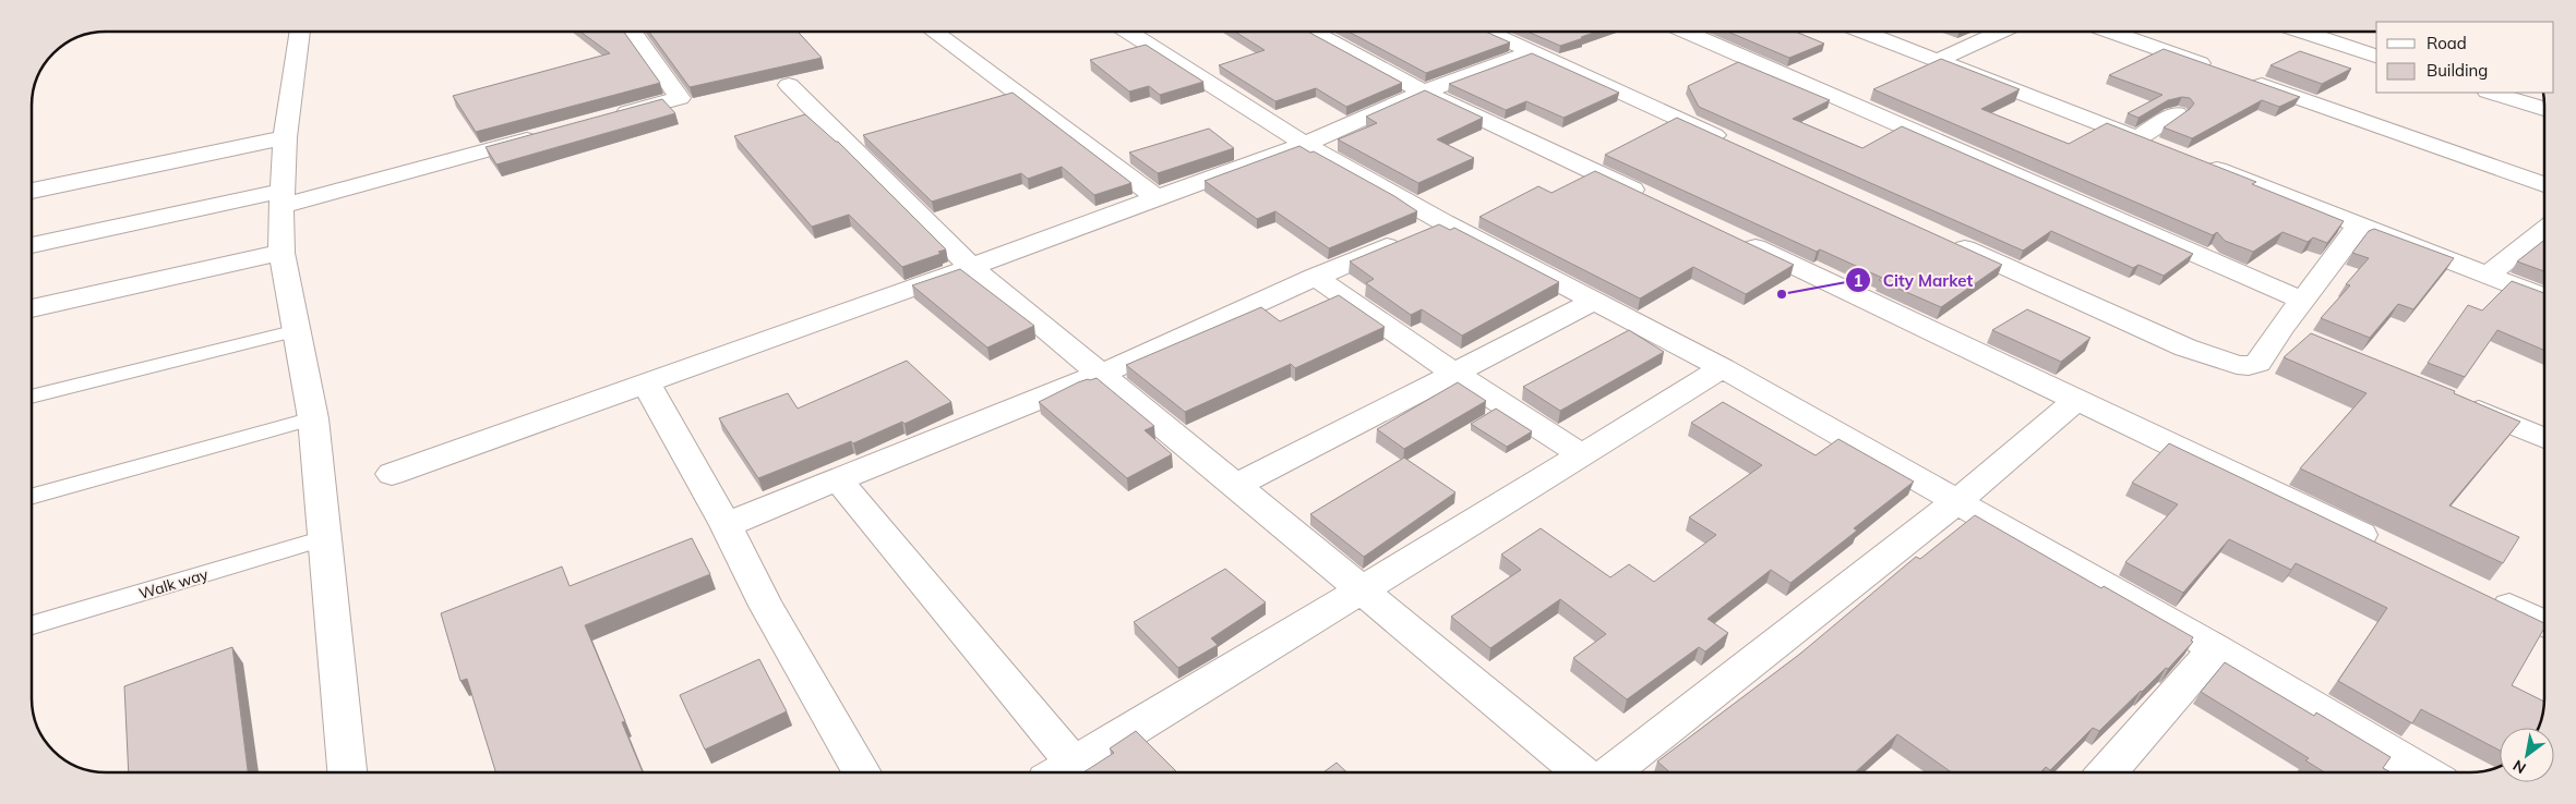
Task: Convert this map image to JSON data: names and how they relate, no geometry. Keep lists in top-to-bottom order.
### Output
{
  "streets": {
    "lane": ["Walk way"]
  },
  "places": ["City Market"],
  "legend": ["Road", "Building"],
  "north": "bottom left"
}
